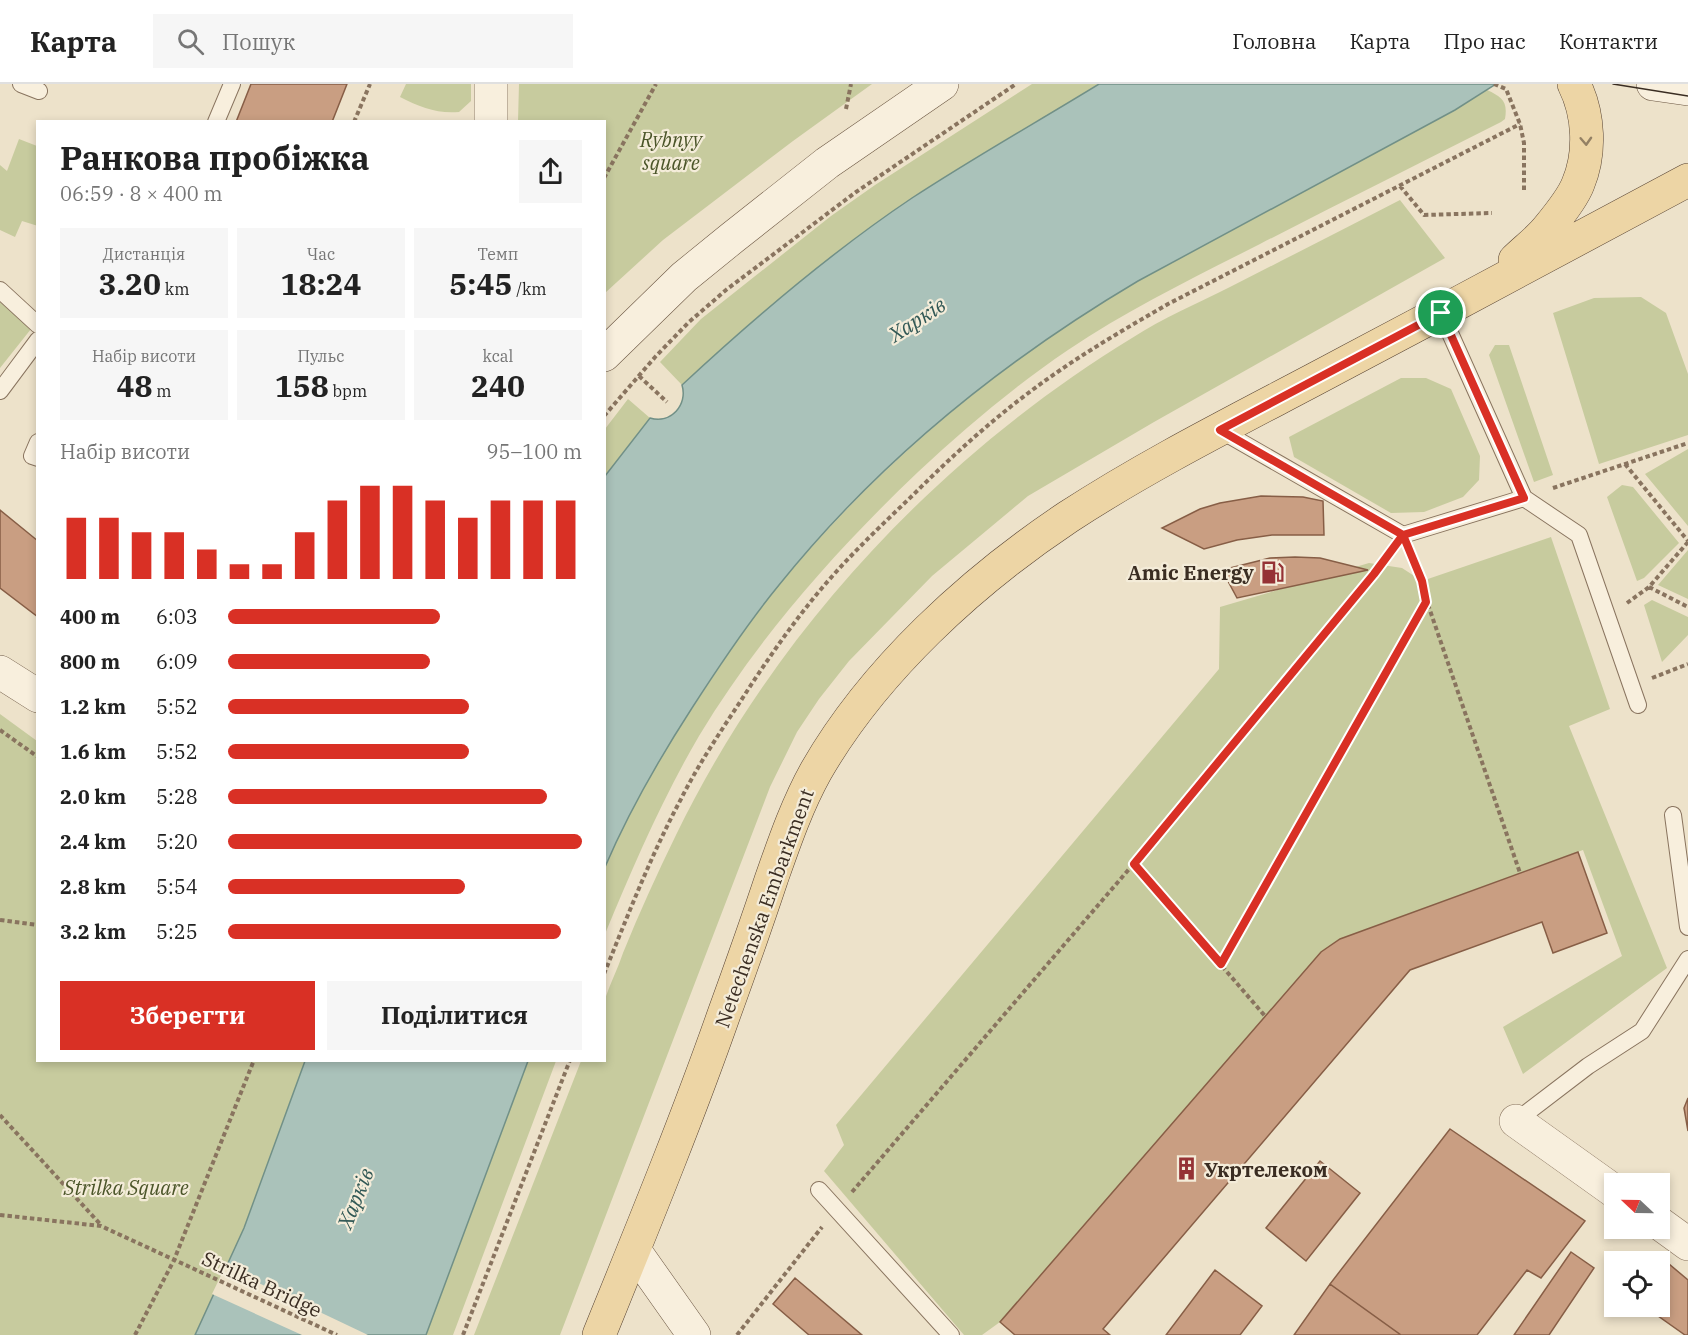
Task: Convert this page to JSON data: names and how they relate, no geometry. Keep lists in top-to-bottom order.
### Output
{
  "streets": {
    "main road": ["Netechenska Embarkment"],
    "path": ["Strilka Bridge"]
  },
  "water": ["Харків"],
  "parks": ["Rybnyy square", "Strilka Square"],
  "places": {
    "fuel station": ["Amic Energy"],
    "building": ["Укртелеком"]
  },
  "north": "left",
  "page": {
    "header": "Карта",
    "search": "Пошук",
    "nav": [
      "Головна",
      "Карта",
      "Про нас",
      "Контакти"
    ],
    "heading": ["Ранкова пробіжка", "06:59 · 8 × 400 m"],
    "stats": [
      ["Дистанція", "3.20 km"],
      ["Час", "18:24"],
      ["Темп", "5:45 /km"],
      ["Набір висоти", "48 m"],
      ["Пульс", "158 bpm"],
      ["kcal", "240"]
    ],
    "chart": ["Набір висоти", "95–100 m"],
    "list": [
      {
        "name": "400 m",
        "note": "6:03"
      },
      {
        "name": "800 m",
        "note": "6:09"
      },
      {
        "name": "1.2 km",
        "note": "5:52"
      },
      {
        "name": "1.6 km",
        "note": "5:52"
      },
      {
        "name": "2.0 km",
        "note": "5:28"
      },
      {
        "name": "2.4 km",
        "note": "5:20"
      },
      {
        "name": "2.8 km",
        "note": "5:54"
      },
      {
        "name": "3.2 km",
        "note": "5:25"
      }
    ],
    "buttons": ["Зберегти", "Поділитися"]
  }
}
